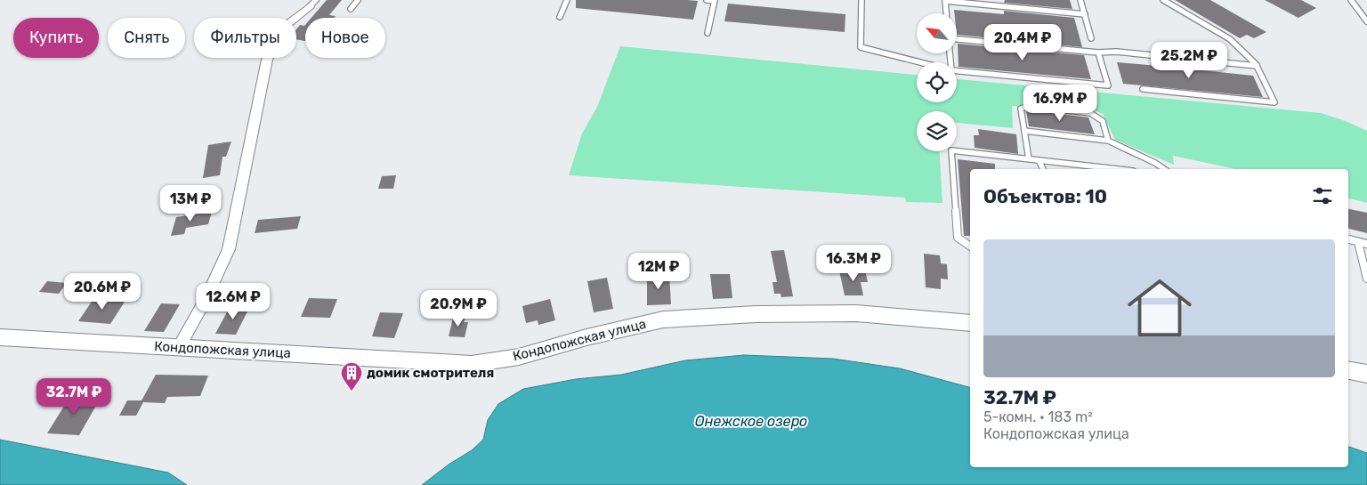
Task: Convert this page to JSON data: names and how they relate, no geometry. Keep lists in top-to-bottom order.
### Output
{
  "streets": {
    "street": ["Кондопожская улица"]
  },
  "water": ["Онежское озеро"],
  "places": {
    "building": ["домик смотрителя"]
  },
  "north": "top left",
  "page": {
    "chip": [
      "Купить",
      "Снять",
      "Фильтры",
      "Новое"
    ],
    "price": [
      "20.4M ₽",
      "25.2M ₽",
      "16.9M ₽",
      "13M ₽",
      "16.3M ₽",
      "12M ₽",
      "20.6M ₽",
      "12.6M ₽",
      "20.9M ₽",
      "32.7M ₽"
    ],
    "heading": "Объектов: 10",
    "list": [
      {
        "name": "32.7M ₽",
        "note": "5-комн. · 183 m² · Кондопожская улица"
      }
    ]
  }
}
